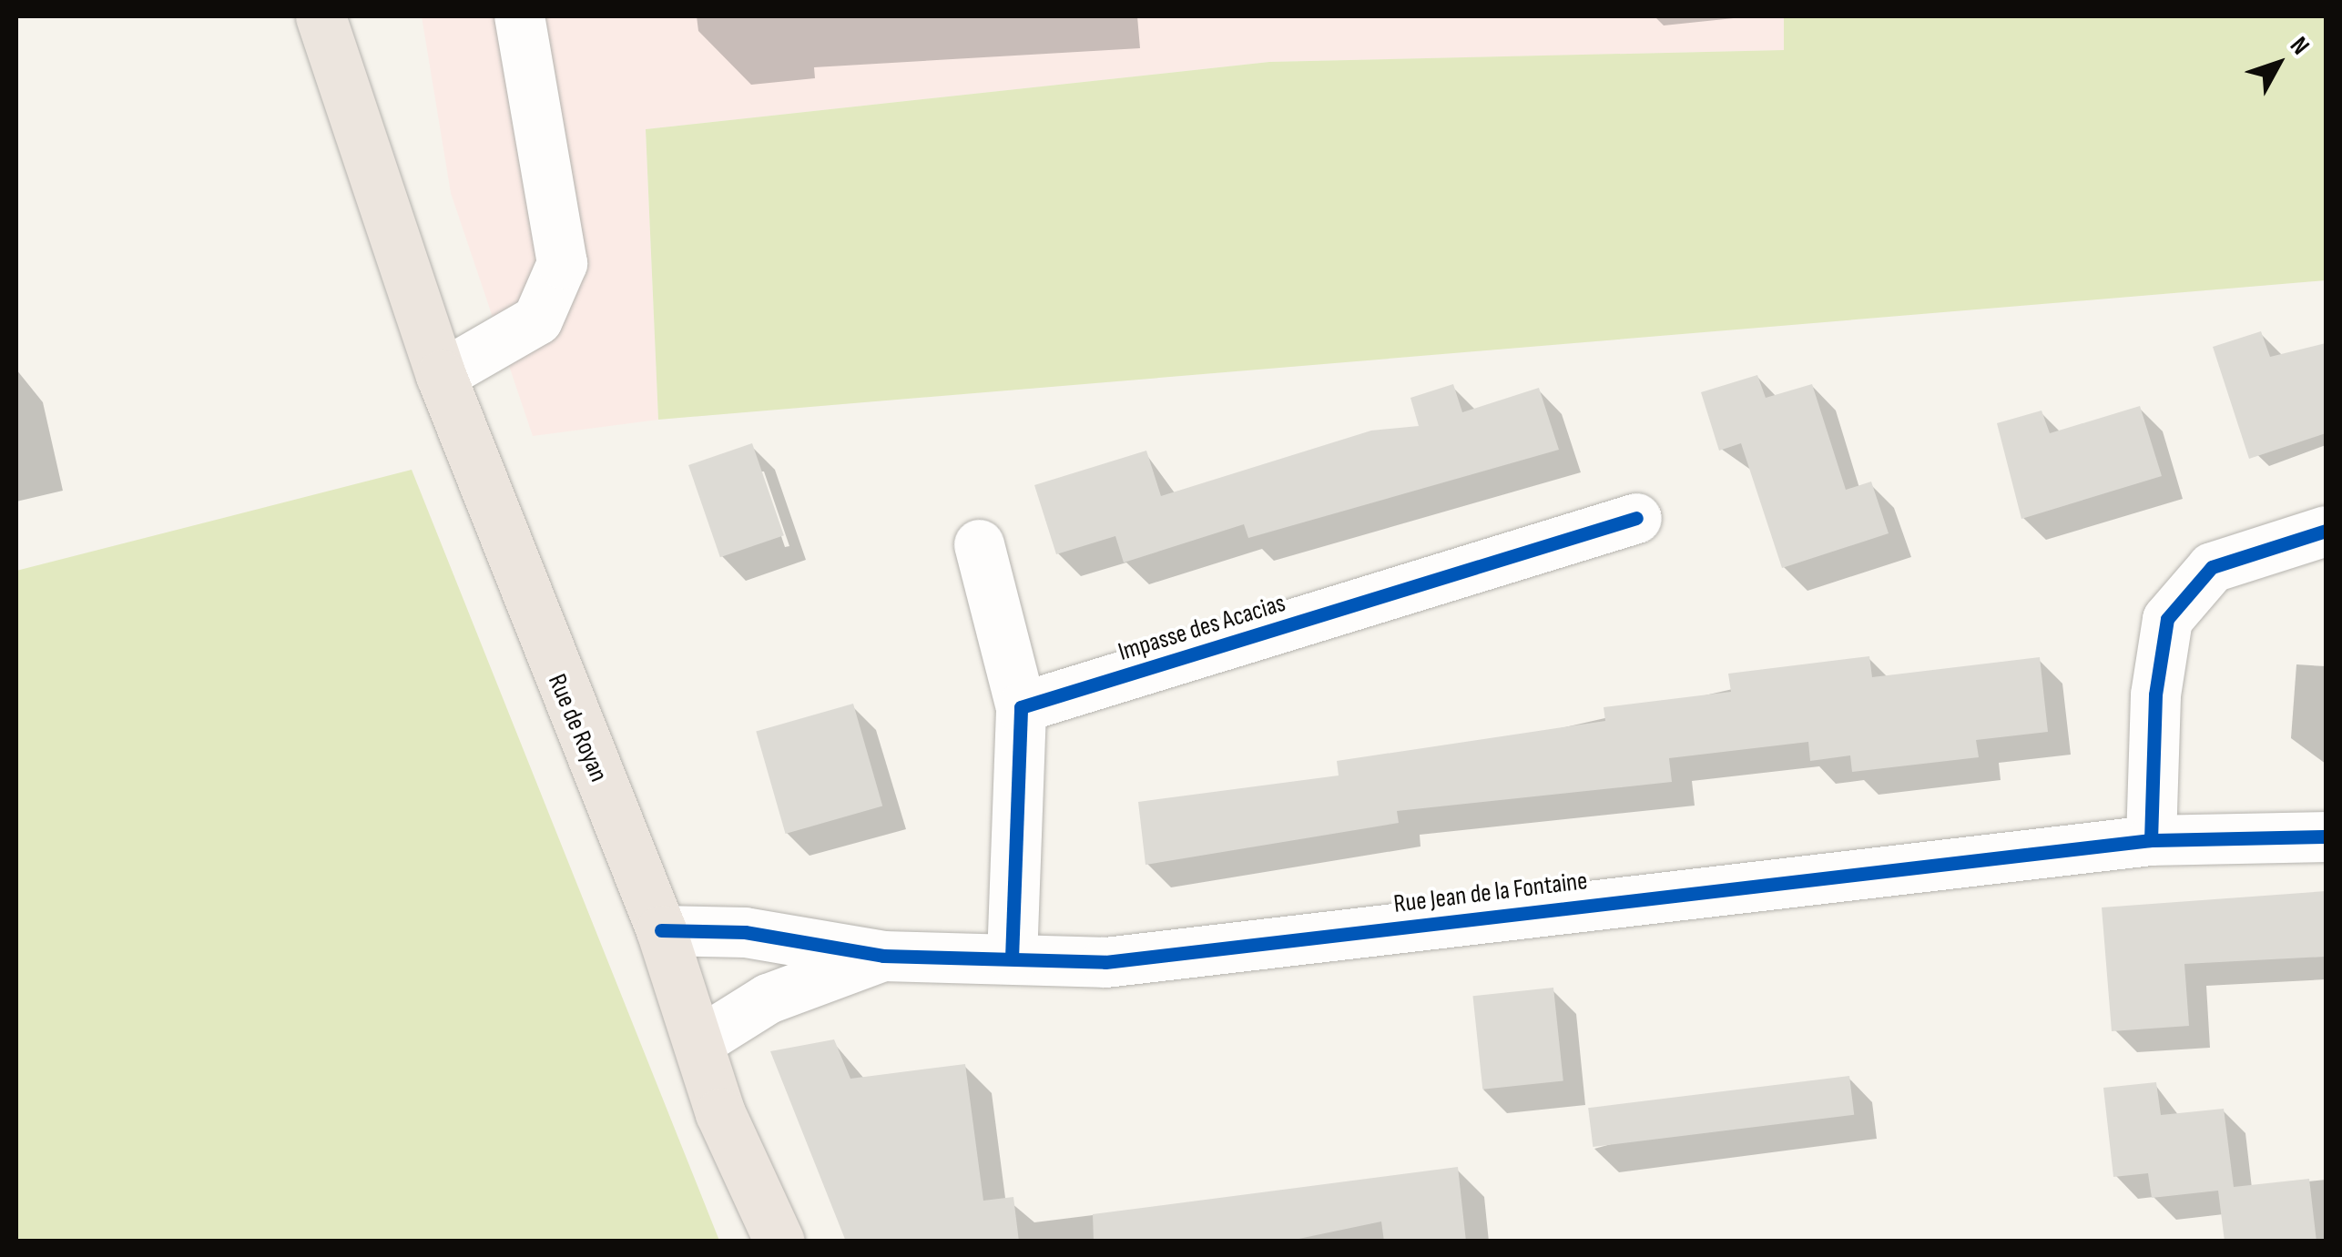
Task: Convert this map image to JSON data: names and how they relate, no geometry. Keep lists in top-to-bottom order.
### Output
{
  "streets": {
    "main road": ["Rue de Royan"],
    "street": ["Impasse des Acacias", "Rue Jean de la Fontaine"]
  },
  "crossings": [
    ["Rue de Royan", "Rue Jean de la Fontaine"]
  ],
  "north": "top right"
}
